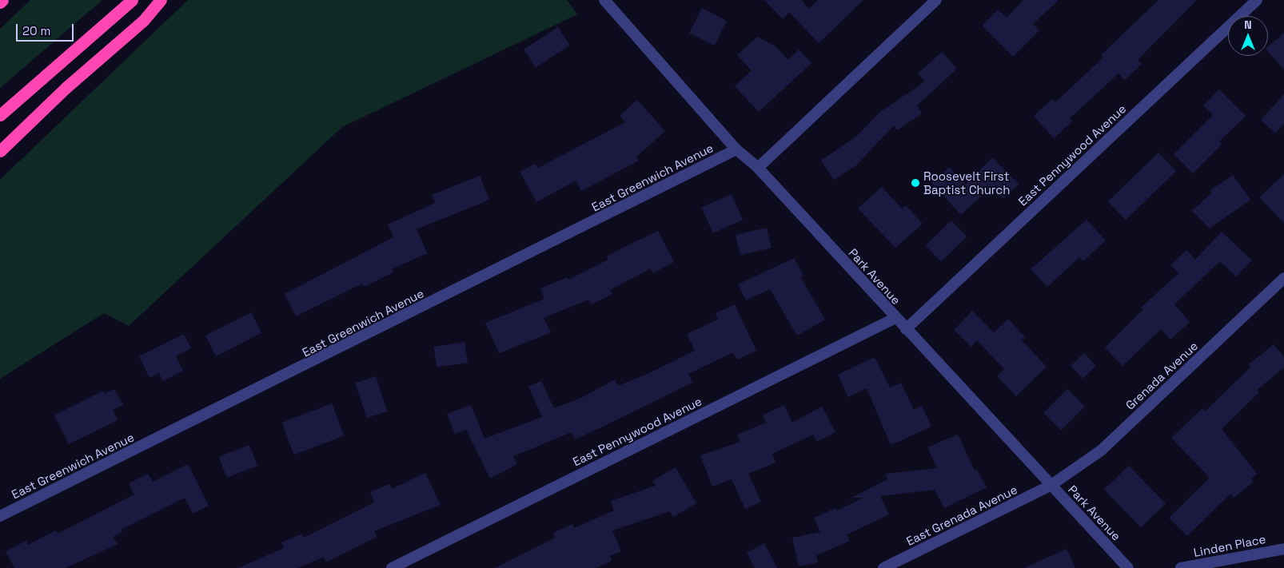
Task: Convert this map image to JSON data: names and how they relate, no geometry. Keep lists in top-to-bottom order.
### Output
{
  "streets": {
    "street": [
      "East Pennywood Avenue",
      "East Greenwich Avenue",
      "Park Avenue",
      "Grenada Avenue",
      "East Grenada Avenue",
      "Linden Place"
    ]
  },
  "crossings": [
    ["East Pennywood Avenue", "Park Avenue"],
    ["East Greenwich Avenue", "Park Avenue"],
    ["Park Avenue", "Grenada Avenue"],
    ["Park Avenue", "East Grenada Avenue"],
    ["Grenada Avenue", "East Grenada Avenue"]
  ],
  "places": ["Roosevelt First Baptist Church"],
  "scale_bar": "20 m",
  "north": "top"
}
